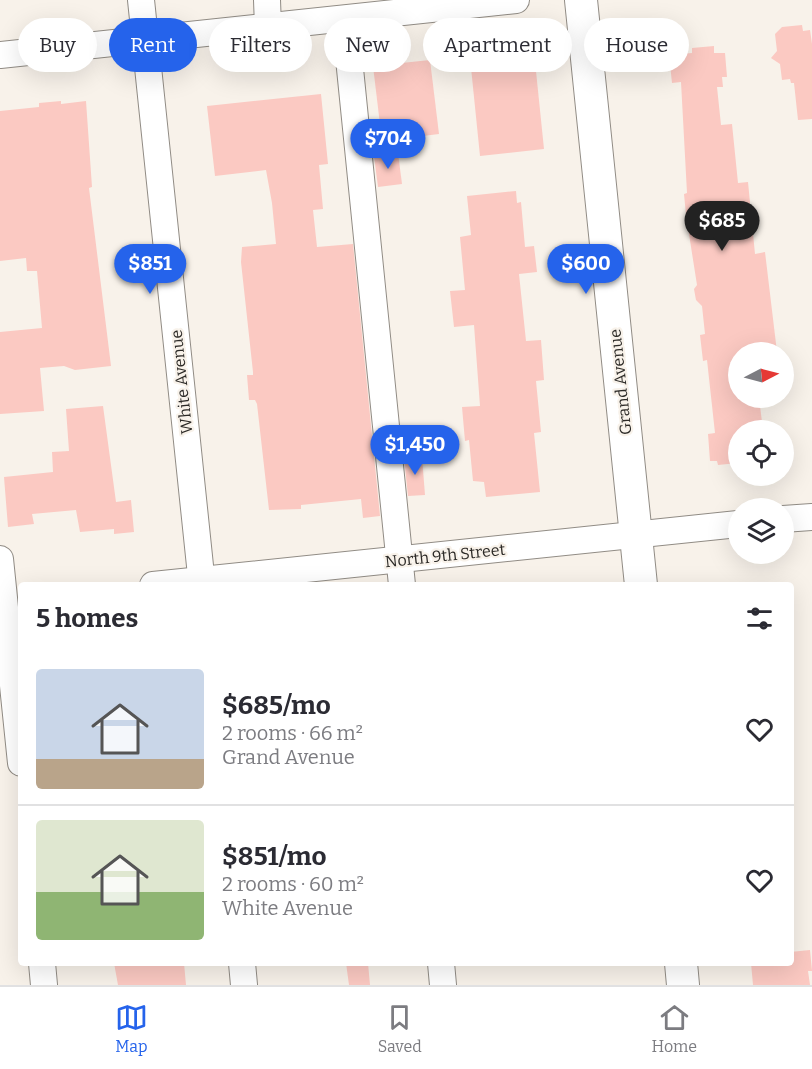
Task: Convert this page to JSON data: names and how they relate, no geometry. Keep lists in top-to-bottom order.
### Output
{
  "streets": {
    "main road": ["Grand Avenue"],
    "street": ["White Avenue", "North 9th Street"]
  },
  "crossings": [
    ["White Avenue", "North 9th Street"],
    ["Grand Avenue", "North 9th Street"]
  ],
  "north": "right",
  "page": {
    "chip": [
      "Buy",
      "Rent",
      "Filters",
      "New",
      "Apartment",
      "House"
    ],
    "price": [
      "$704",
      "$685",
      "$851",
      "$600",
      "$1,450"
    ],
    "heading": "5 homes",
    "list": [
      {
        "name": "$685/mo",
        "note": "2 rooms · 66 m² · Grand Avenue"
      },
      {
        "name": "$851/mo",
        "note": "2 rooms · 60 m² · White Avenue"
      }
    ],
    "tabs": ["Map", "Saved", "Home"]
  }
}
